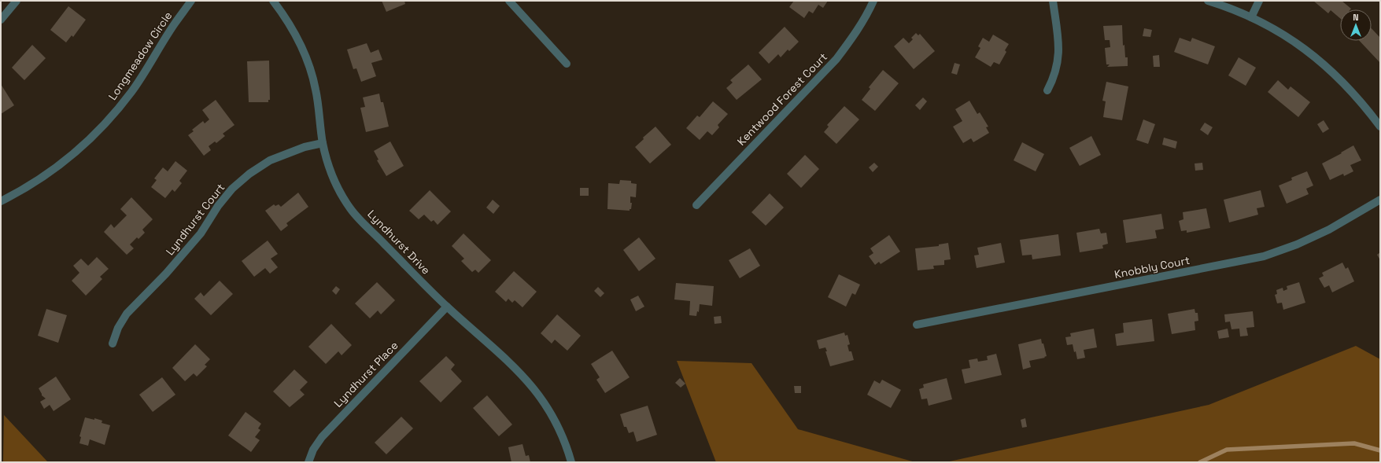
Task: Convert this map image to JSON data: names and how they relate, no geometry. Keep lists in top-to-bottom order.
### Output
{
  "streets": {
    "street": [
      "Longmeadow Circle",
      "Kentwood Forest Court",
      "Lyndhurst Court",
      "Lyndhurst Drive",
      "Knobbly Court",
      "Lyndhurst Place"
    ]
  },
  "crossings": [
    ["Lyndhurst Court", "Lyndhurst Drive"],
    ["Lyndhurst Drive", "Lyndhurst Place"]
  ],
  "north": "top"
}
